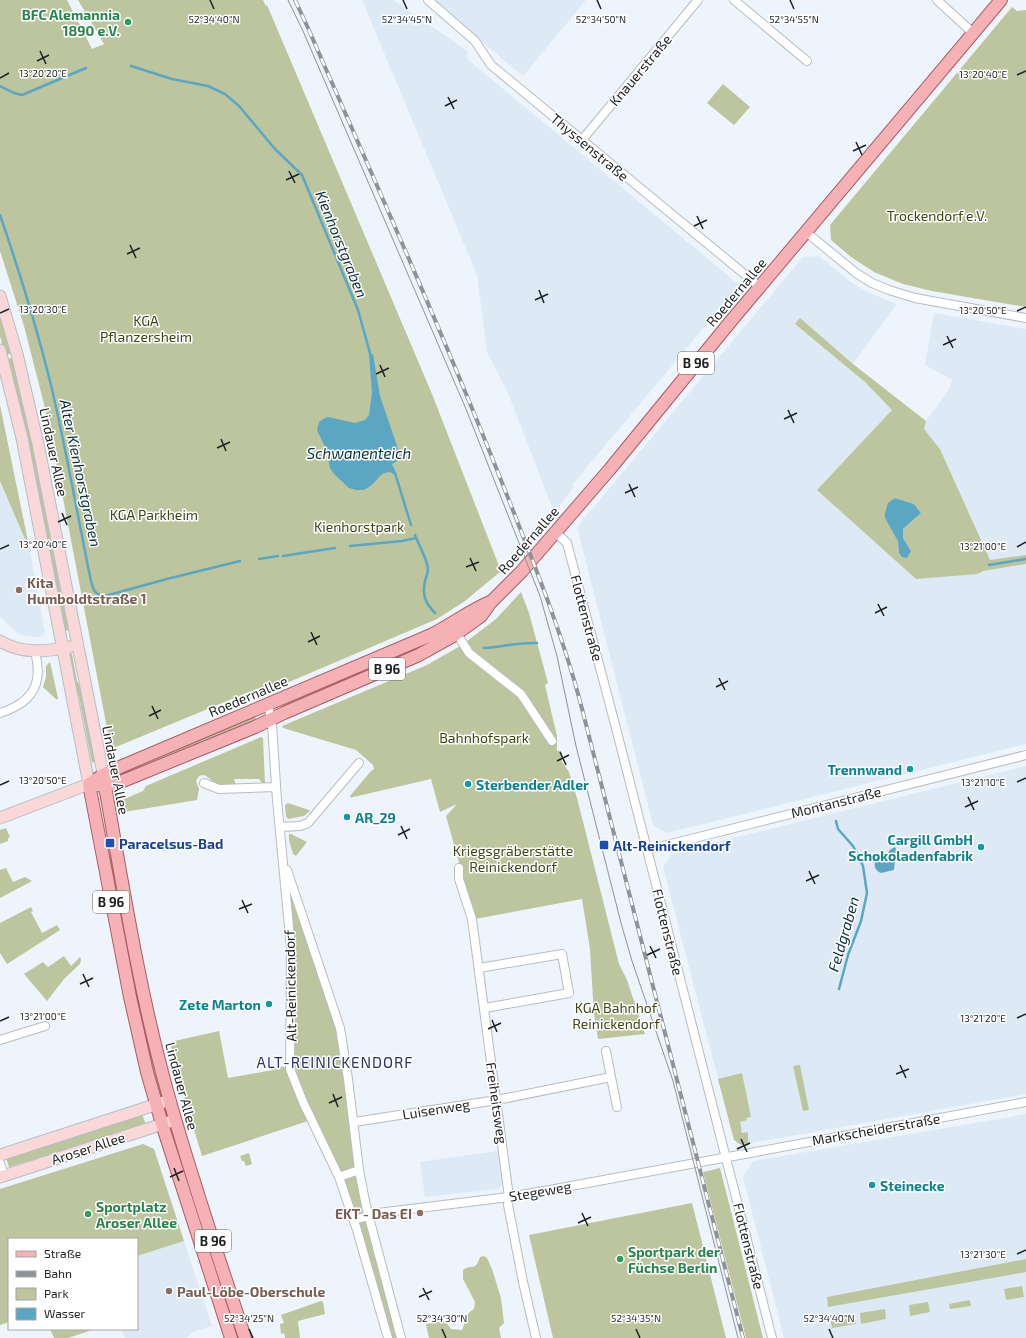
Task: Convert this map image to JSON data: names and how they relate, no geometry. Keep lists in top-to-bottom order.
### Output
{
  "streets": {
    "main road": [
      "Roedernallee",
      "B 96",
      "Lindauer Allee",
      "Aroser Allee"
    ],
    "street": [
      "Knauerstraße",
      "Thyssenstraße",
      "Flottenstraße",
      "Montanstraße",
      "Alt-Reinickendorf",
      "Freiheitsweg",
      "Luisenweg",
      "Markscheiderstraße",
      "Stegeweg"
    ]
  },
  "crossings": [
    ["Knauerstraße", "Thyssenstraße"],
    ["Thyssenstraße", "Roedernallee"],
    ["Roedernallee", "B 96"],
    ["Roedernallee", "Lindauer Allee"],
    ["Roedernallee", "Flottenstraße"],
    ["Roedernallee", "Alt-Reinickendorf"],
    ["B 96", "Lindauer Allee"],
    ["Lindauer Allee", "Aroser Allee"],
    ["Flottenstraße", "Montanstraße"],
    ["Flottenstraße", "Markscheiderstraße"],
    ["Flottenstraße", "Stegeweg"],
    ["Alt-Reinickendorf", "Luisenweg"],
    ["Alt-Reinickendorf", "Stegeweg"],
    ["Freiheitsweg", "Luisenweg"],
    ["Freiheitsweg", "Stegeweg"],
    ["Markscheiderstraße", "Stegeweg"]
  ],
  "districts": ["ALT-REINICKENDORF"],
  "water": [
    "Kienhorstgraben",
    "Schwanenteich",
    "Alter Kienhorstgraben",
    "Feldgraben"
  ],
  "parks": [
    "Trockendorf e.V.",
    "KGA Pflanzersheim",
    "KGA Parkheim",
    "Kienhorstpark",
    "Bahnhofspark",
    "Kriegsgräberstätte Reinickendorf",
    "KGA Bahnhof Reinickendorf"
  ],
  "places": {
    "other": [
      "BFC Alemannia 1890 e.V.",
      "Kita Humboldtstraße 1",
      "Trennwand",
      "Sterbender Adler",
      "AR_29",
      "Cargill GmbH Schokoladenfabrik",
      "Zete Marton",
      "Steinecke",
      "EKT - Das EI",
      "Sportplatz Aroser Allee",
      "Sportpark der Füchse Berlin",
      "Paul-Löbe-Oberschule"
    ],
    "transit": ["Paracelsus-Bad", "Alt-Reinickendorf"]
  },
  "legend": [
    "Straße",
    "Bahn",
    "Park",
    "Wasser"
  ],
  "coordinates": [
    "52°34'40\"N",
    "52°34'45\"N",
    "52°34'50\"N",
    "52°34'55\"N",
    "13°20'20\"E",
    "13°20'40\"E",
    "13°20'30\"E",
    "13°20'50\"E",
    "13°21'00\"E",
    "13°21'10\"E",
    "13°21'20\"E",
    "13°21'30\"E",
    "52°34'25\"N",
    "52°34'30\"N",
    "52°34'35\"N"
  ]
}
